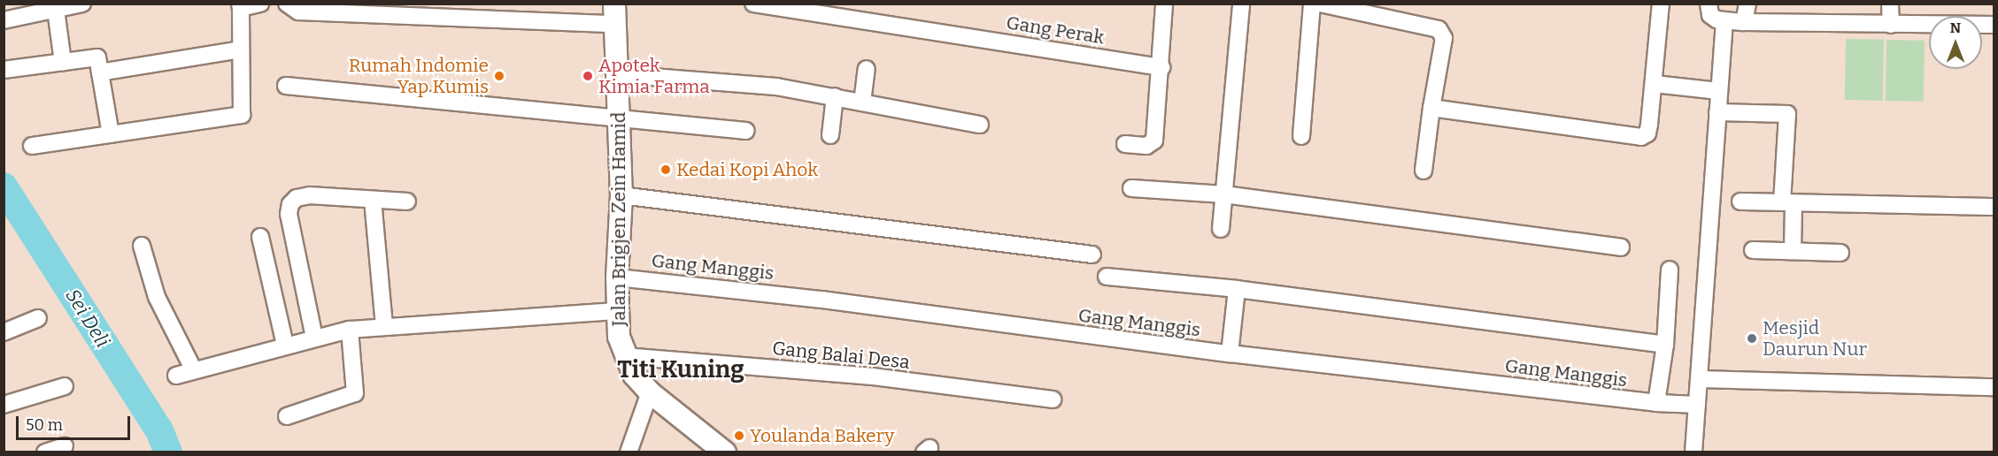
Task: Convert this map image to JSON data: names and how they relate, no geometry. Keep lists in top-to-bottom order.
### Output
{
  "streets": {
    "main road": ["Jalan Brigjen Zein Hamid"],
    "street": ["Gang Perak", "Gang Manggis", "Gang Balai Desa"]
  },
  "crossings": [
    ["Jalan Brigjen Zein Hamid", "Gang Manggis"],
    ["Jalan Brigjen Zein Hamid", "Gang Balai Desa"]
  ],
  "districts": ["Titi Kuning"],
  "water": ["Sei Deli"],
  "places": [
    "Rumah Indomie Yap Kumis",
    "Apotek Kimia Farma",
    "Kedai Kopi Ahok",
    "Mesjid Daurun Nur",
    "Youlanda Bakery"
  ],
  "scale_bar": "50 m",
  "north": "top"
}
